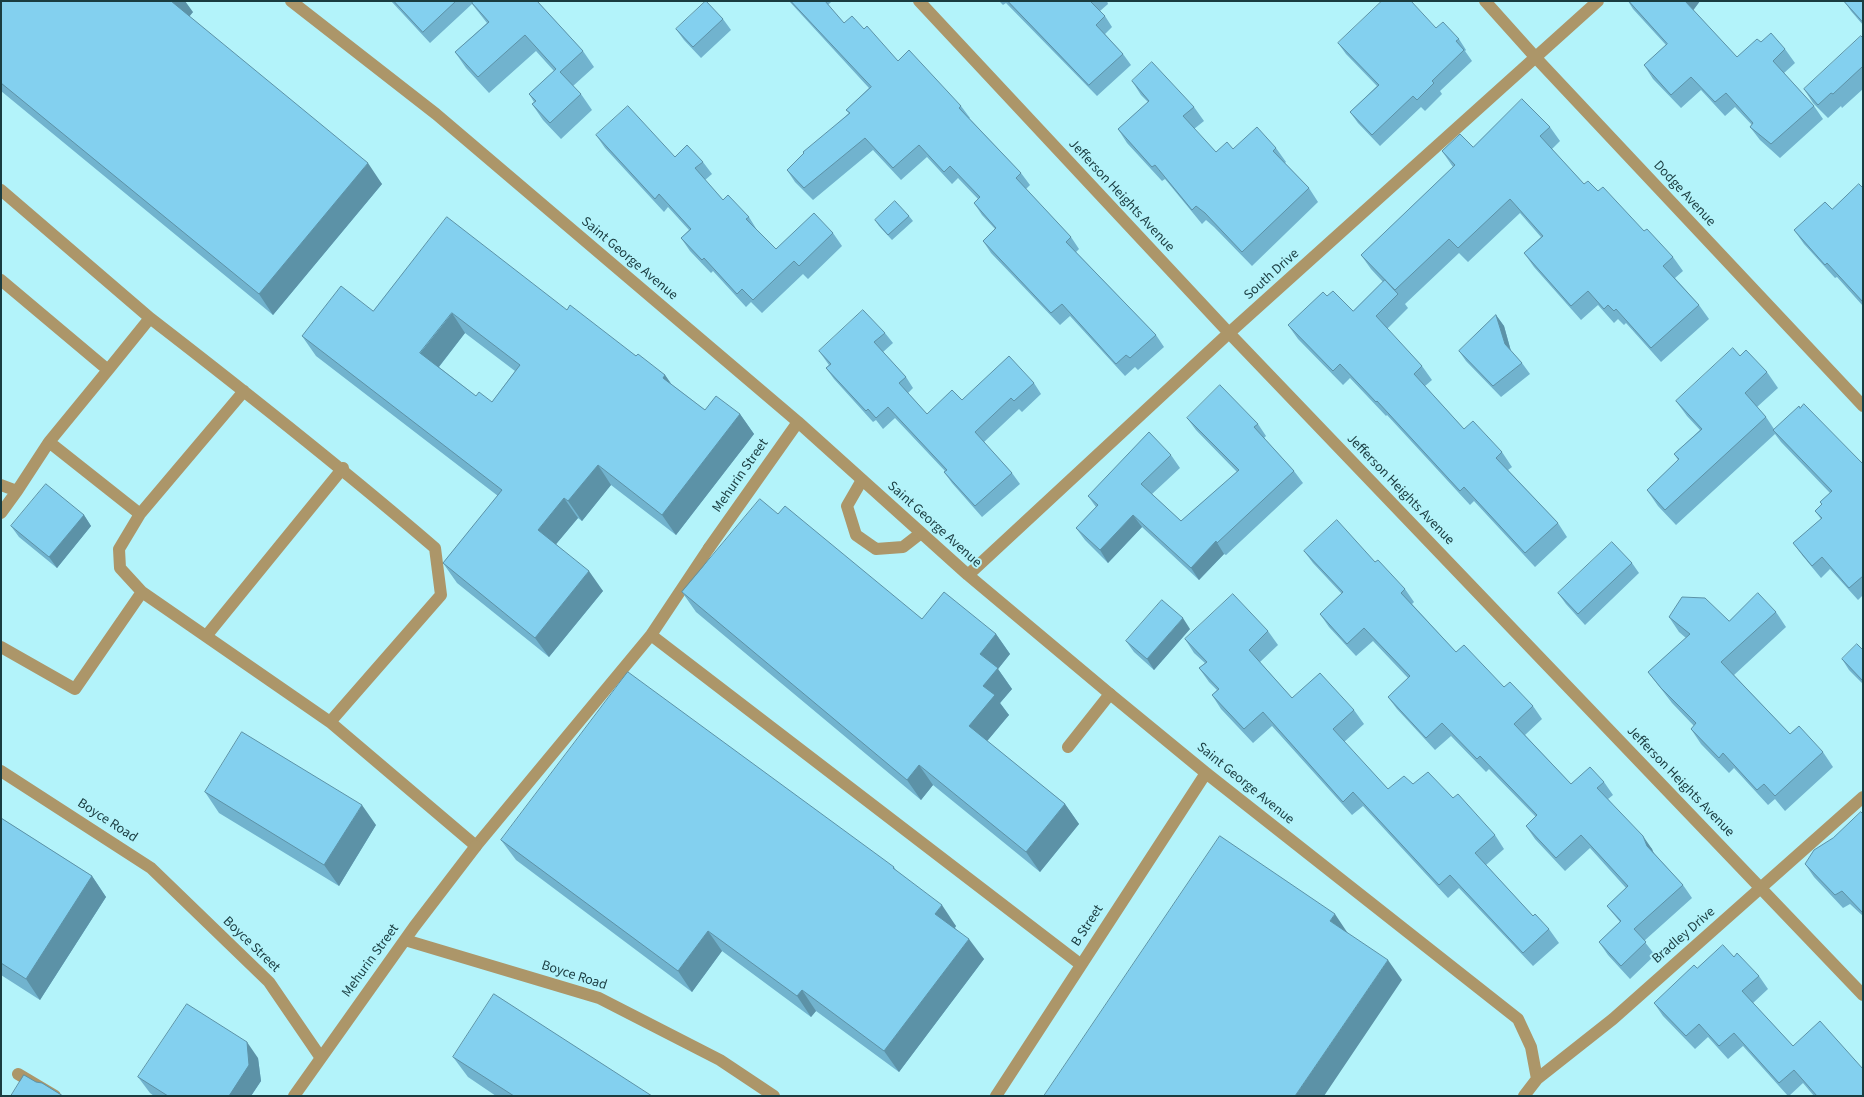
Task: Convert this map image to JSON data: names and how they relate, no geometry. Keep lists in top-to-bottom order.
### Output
{
  "streets": {
    "street": [
      "Dodge Avenue",
      "Jefferson Heights Avenue",
      "Saint George Avenue",
      "South Drive",
      "Mehurin Street",
      "Boyce Road",
      "B Street",
      "Bradley Drive",
      "Boyce Street"
    ]
  },
  "crossings": [
    ["Dodge Avenue", "South Drive"],
    ["Jefferson Heights Avenue", "South Drive"],
    ["Jefferson Heights Avenue", "Bradley Drive"],
    ["Saint George Avenue", "South Drive"],
    ["Saint George Avenue", "Mehurin Street"],
    ["Saint George Avenue", "B Street"],
    ["Saint George Avenue", "Bradley Drive"],
    ["Mehurin Street", "Boyce Road"],
    ["Mehurin Street", "Boyce Street"],
    ["Boyce Road", "Boyce Street"]
  ]
}
